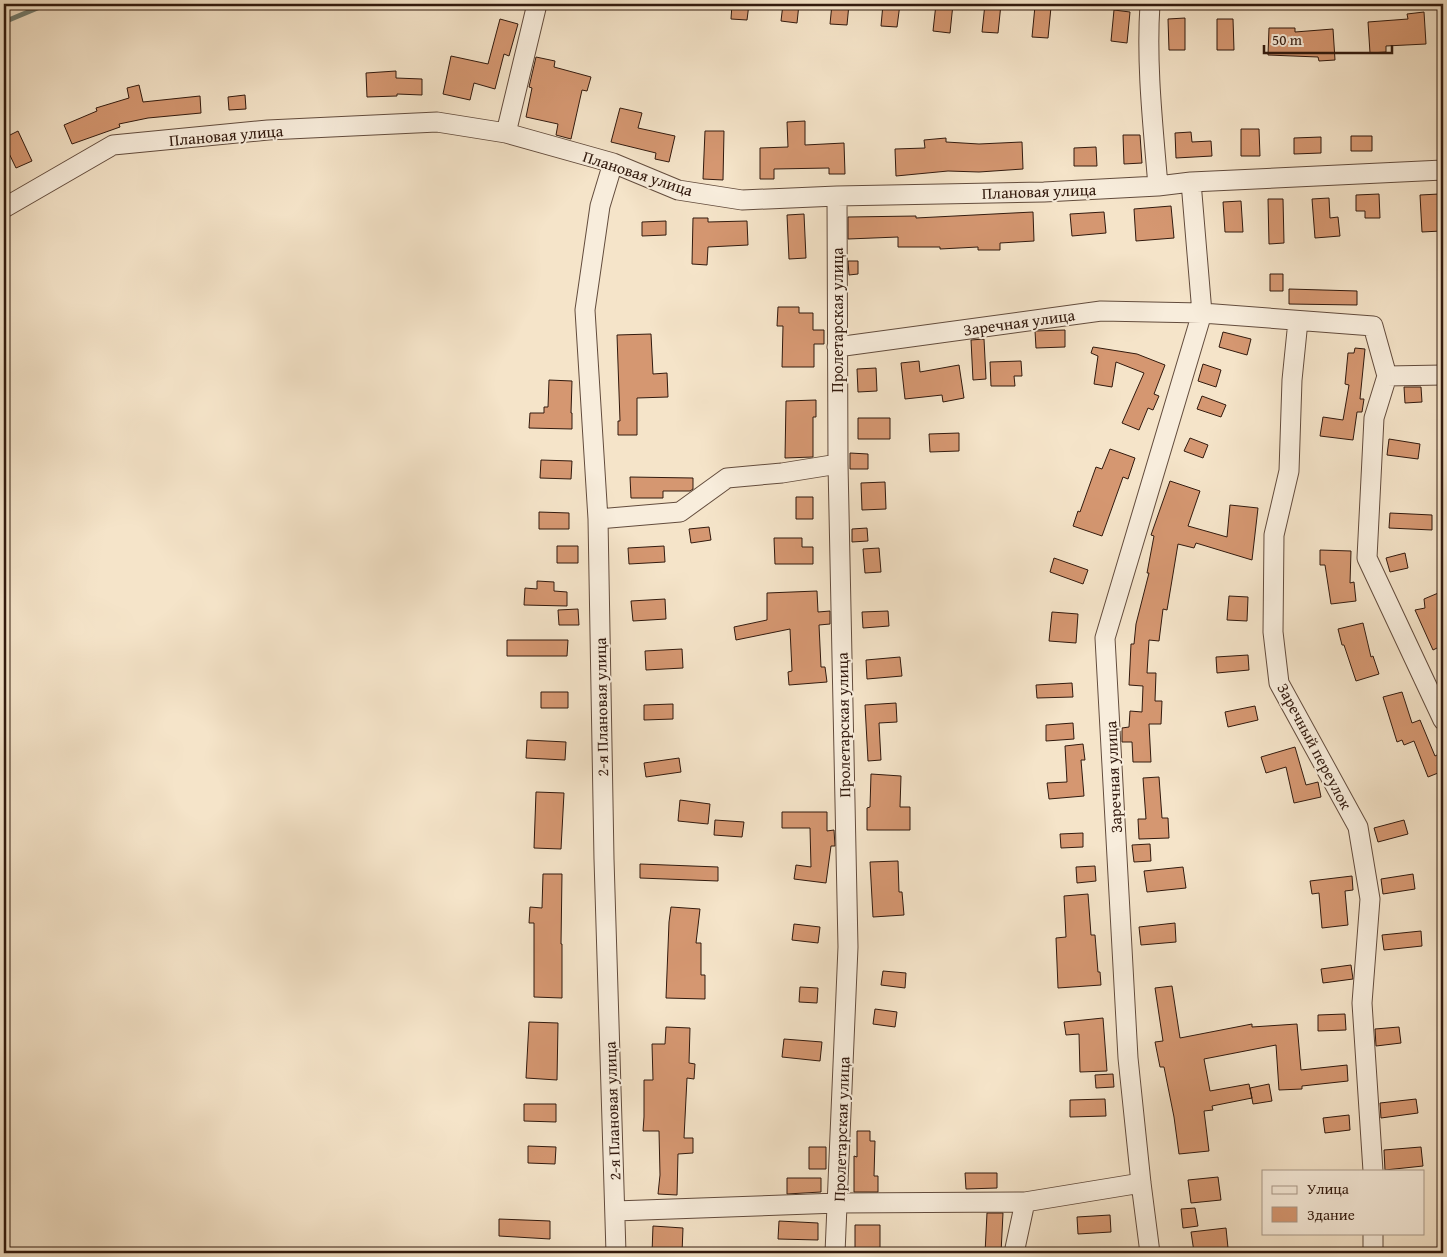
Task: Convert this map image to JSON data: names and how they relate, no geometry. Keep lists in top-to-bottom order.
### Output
{
  "streets": {
    "street": [
      "Плановая улица",
      "Пролетарская улица",
      "Заречная улица",
      "2-я Плановая улица",
      "Заречный переулок"
    ]
  },
  "crossings": [
    ["Плановая улица", "Пролетарская улица"],
    ["Плановая улица", "Заречная улица"],
    ["Плановая улица", "2-я Плановая улица"],
    ["Пролетарская улица", "Заречная улица"],
    ["Заречная улица", "Заречный переулок"]
  ],
  "legend": ["Улица", "Здание"],
  "scale_bar": "50 m"
}
